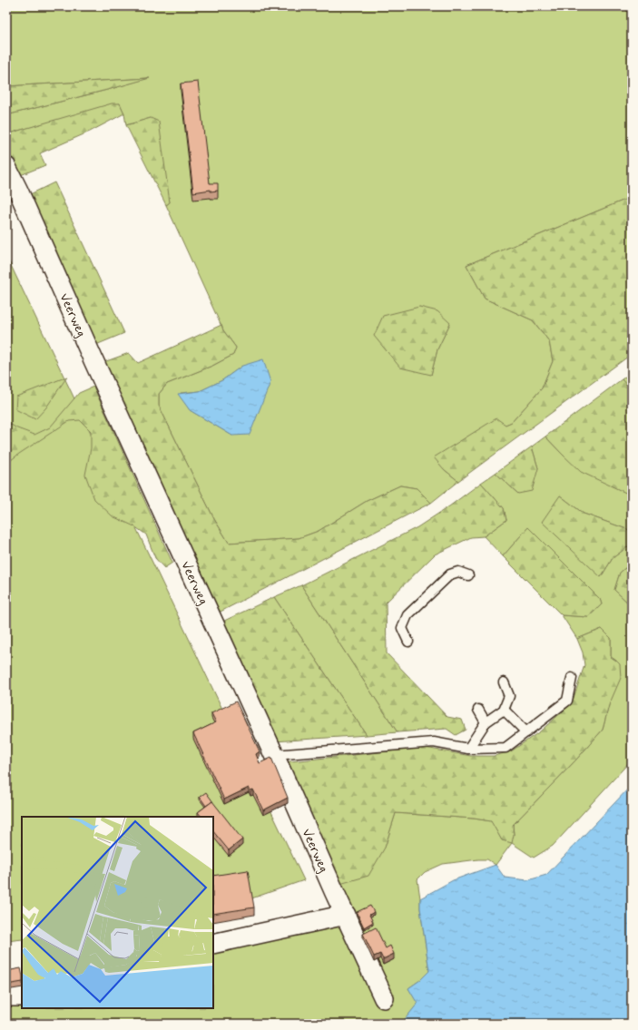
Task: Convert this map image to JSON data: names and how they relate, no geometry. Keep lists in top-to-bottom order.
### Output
{
  "streets": {
    "street": ["Veerweg"]
  }
}
